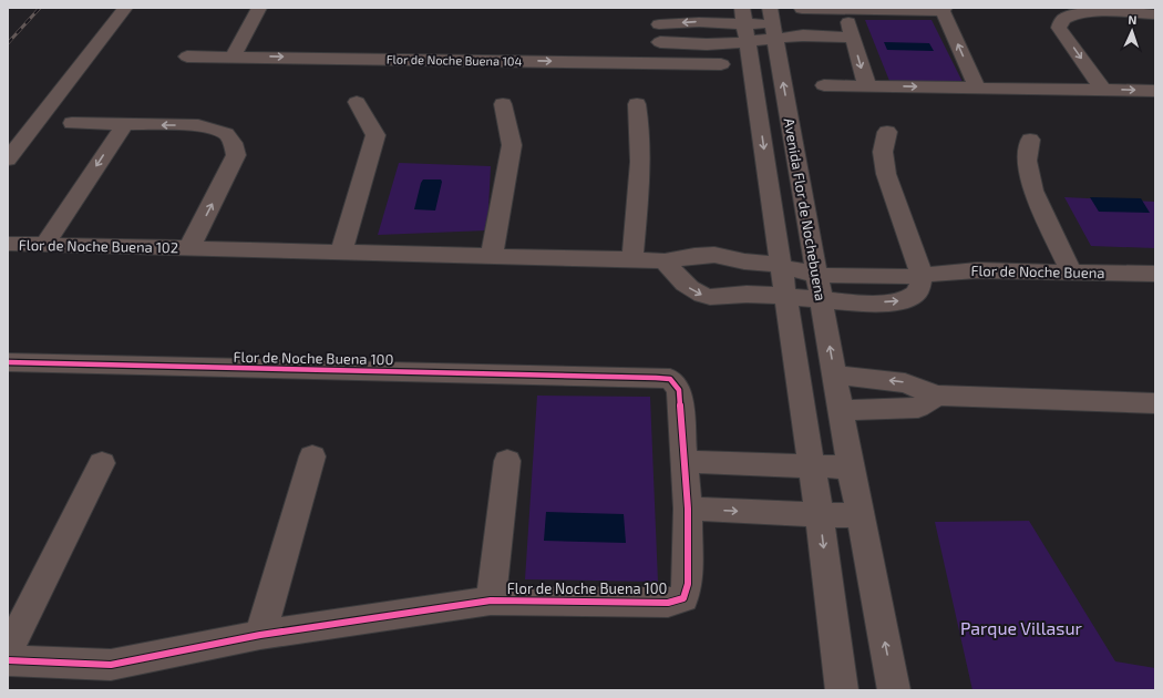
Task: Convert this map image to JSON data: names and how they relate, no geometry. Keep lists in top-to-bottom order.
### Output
{
  "streets": {
    "street": [
      "Flor de Noche Buena 104",
      "Avenida Flor de Nochebuena",
      "Flor de Noche Buena 102",
      "Flor de Noche Buena",
      "Flor de Noche Buena 100"
    ]
  },
  "crossings": [
    ["Avenida Flor de Nochebuena", "Flor de Noche Buena 102"],
    ["Avenida Flor de Nochebuena", "Flor de Noche Buena"],
    ["Flor de Noche Buena 102", "Flor de Noche Buena"]
  ],
  "one_way": ["Flor de Noche Buena 104"],
  "parks": ["Parque Villasur"],
  "north": "top"
}
